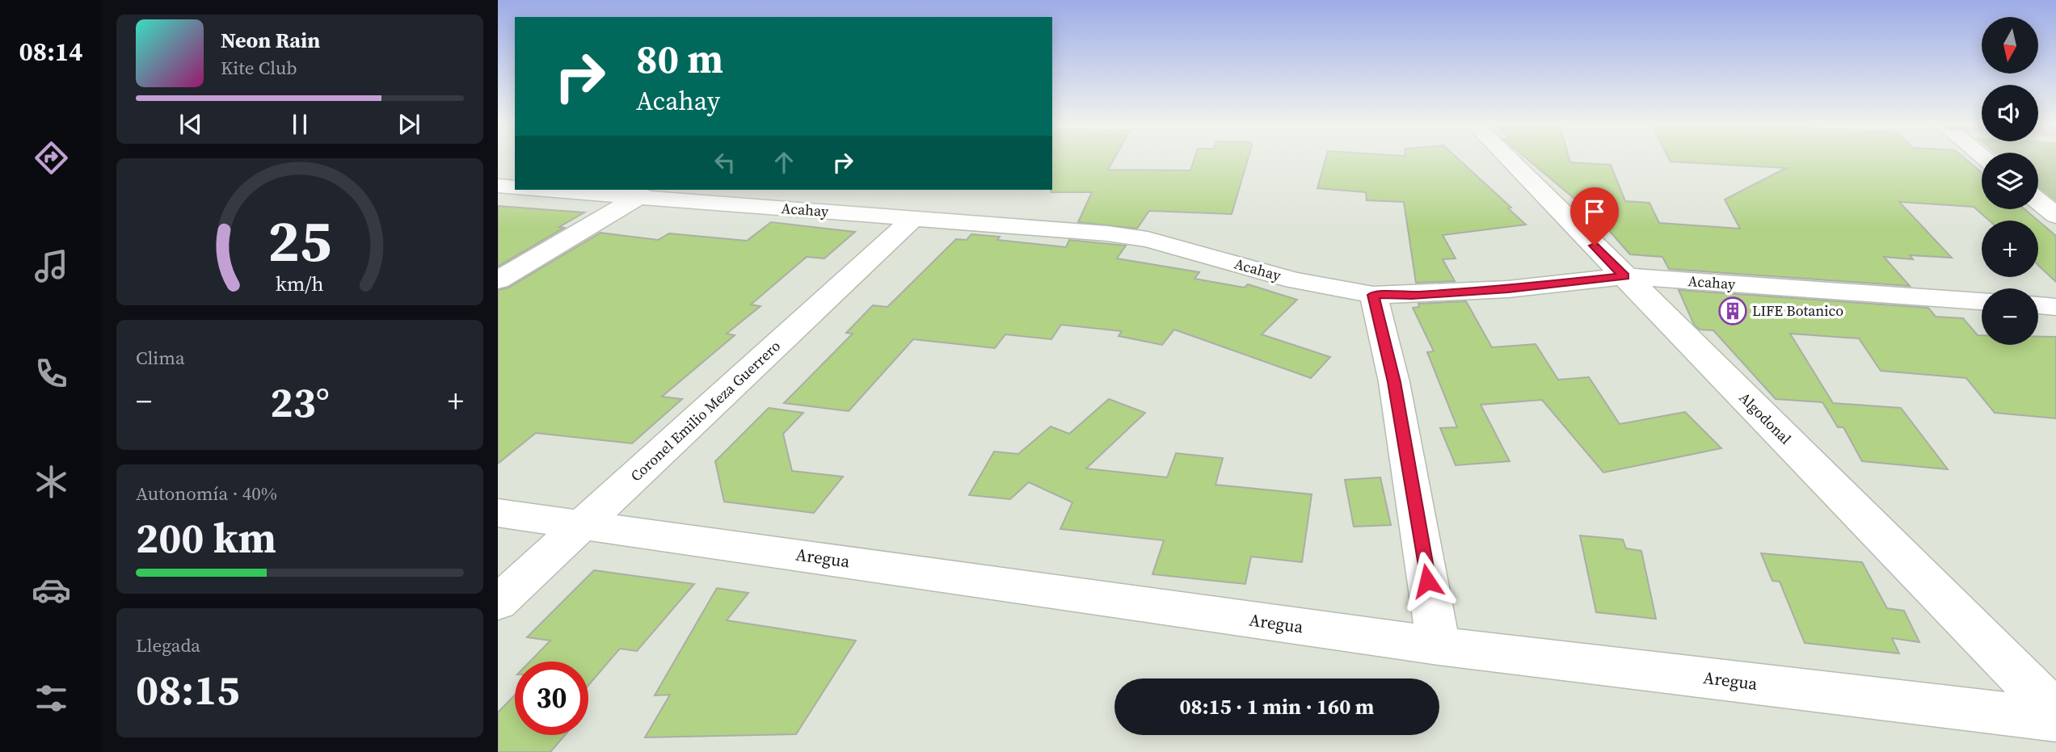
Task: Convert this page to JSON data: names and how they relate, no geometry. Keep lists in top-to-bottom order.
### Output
{
  "streets": {
    "street": [
      "Acahay",
      "Coronel Emilio Meza Guerrero",
      "Algodonal",
      "Aregua"
    ]
  },
  "crossings": [
    ["Acahay", "Coronel Emilio Meza Guerrero"],
    ["Acahay", "Algodonal"],
    ["Coronel Emilio Meza Guerrero", "Aregua"]
  ],
  "places": {
    "building": ["LIFE Botanico"]
  },
  "north": "bottom",
  "page": {
    "tabs": "08:14",
    "map_buttons": ["+", "−"],
    "turn": ["80 m", "Acahay"],
    "song": ["Neon Rain", "Kite Club"],
    "tile": [
      "Clima",
      ["Autonomía · 40%", "200 km"],
      ["Llegada", "08:15"]
    ],
    "heat": ["−", "23°", "+"],
    "limit": "30",
    "trip": "08:15 · 1 min · 160 m",
    "gauge": ["25", "km/h"]
  }
}
